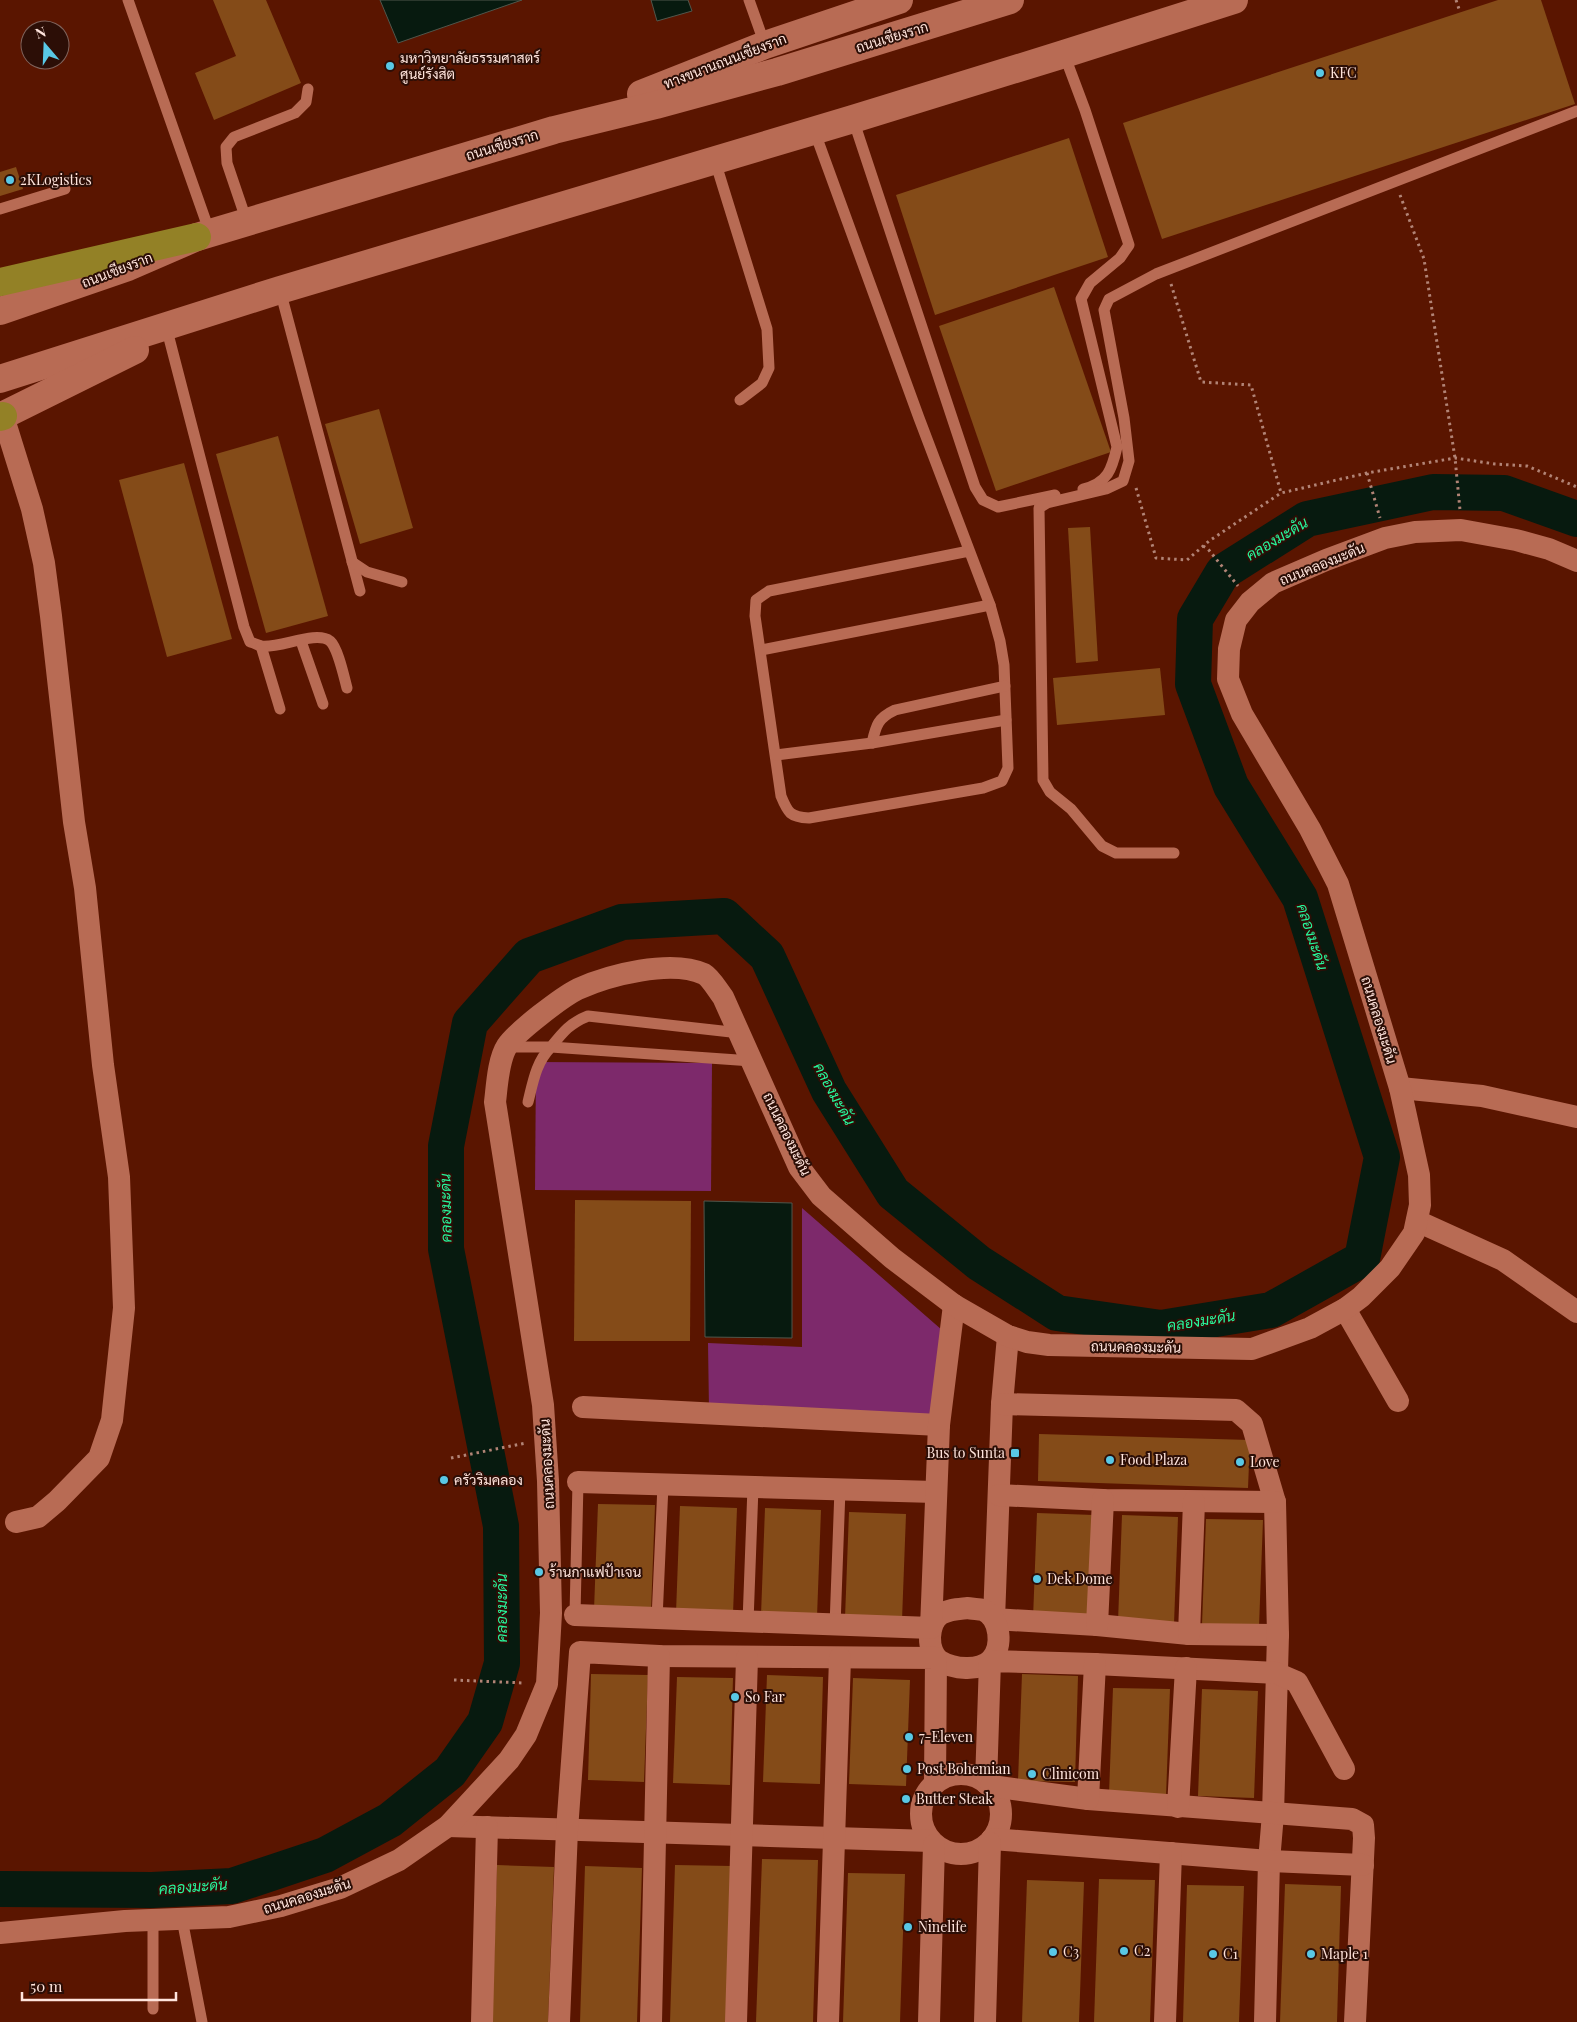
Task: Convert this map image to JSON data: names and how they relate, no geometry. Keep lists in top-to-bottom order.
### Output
{
  "streets": {
    "main road": ["ถนนเชียงราก", "ทางขนานถนนเชียงราก"],
    "street": ["ถนนคลองมะดัน"]
  },
  "crossings": [
    ["ถนนเชียงราก", "ทางขนานถนนเชียงราก"]
  ],
  "water": ["คลองมะดัน"],
  "places": {
    "other": [
      "มหาวิทยาลัยธรรมศาสตร์ ศูนย์รังสิต",
      "KFC",
      "2KLogistics",
      "Food Plaza",
      "Love",
      "ครัวริมคลอง",
      "ร้านกาแฟป้าเจน",
      "Dek Dome",
      "So Far",
      "7-Eleven",
      "Post Bohemian",
      "Clinicom",
      "Butter Steak",
      "Ninelife",
      "C2",
      "C3",
      "C1",
      "Maple 1"
    ],
    "transit": ["Bus to Sunta"]
  },
  "scale_bar": "50 m",
  "north": "top"
}
